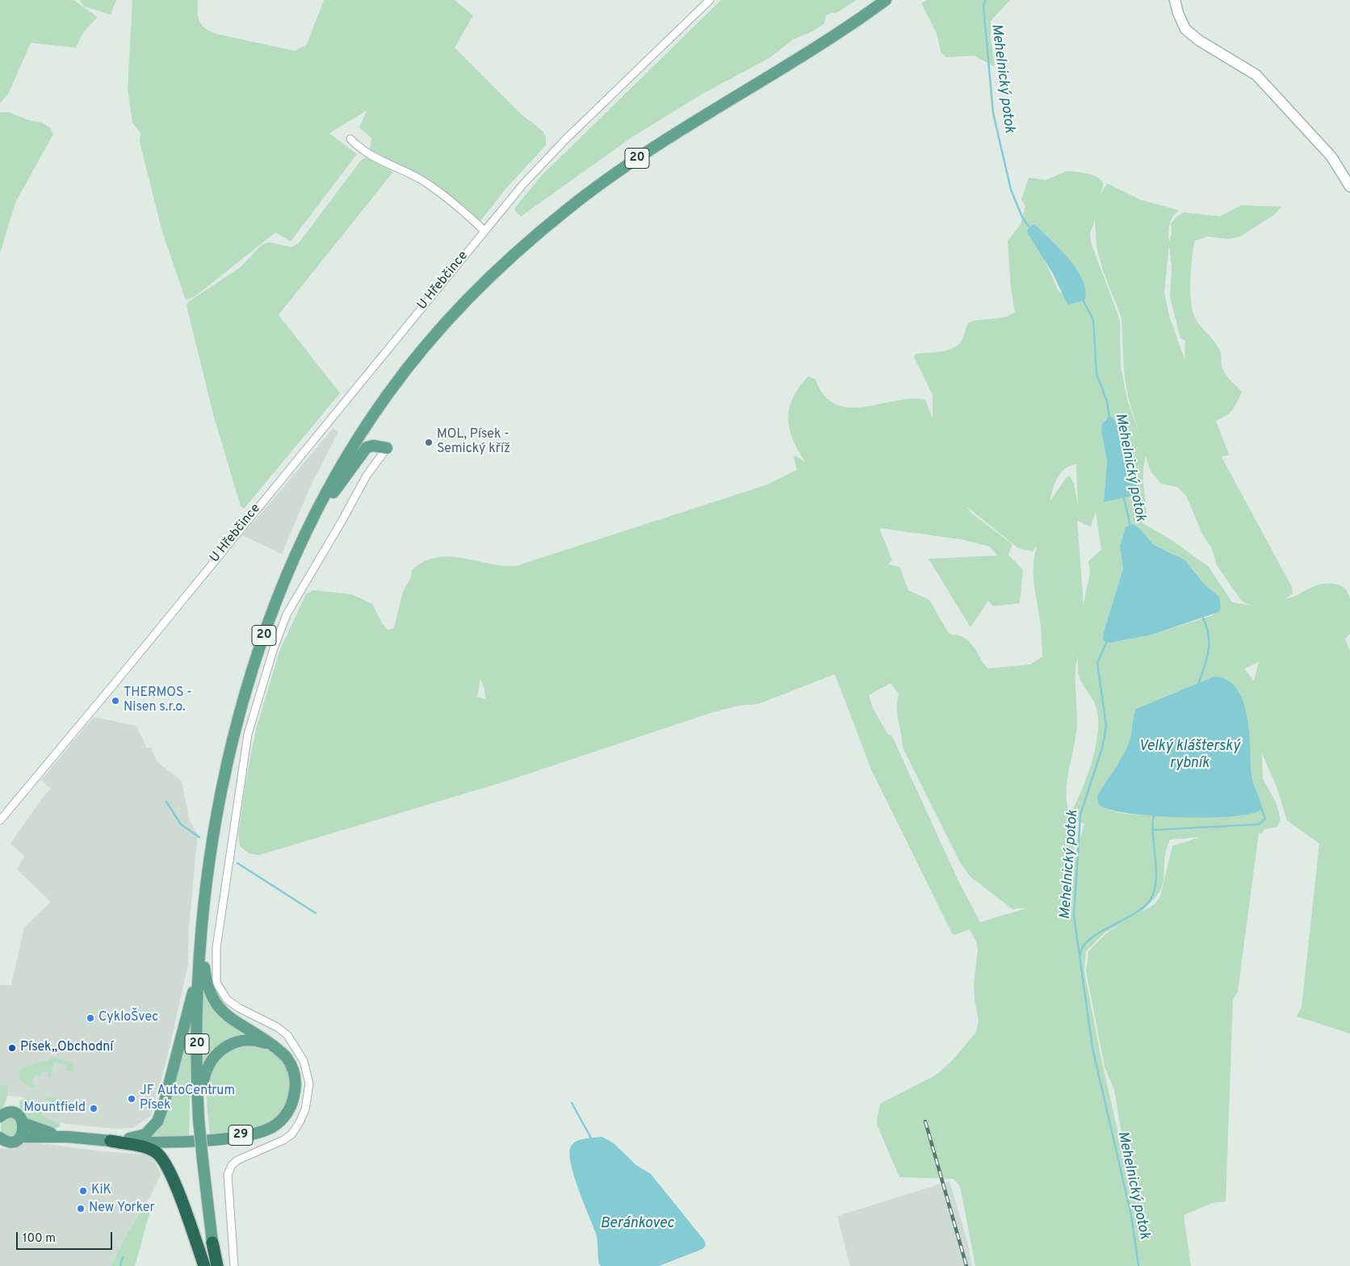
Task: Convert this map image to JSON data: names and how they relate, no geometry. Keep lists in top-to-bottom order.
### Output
{
  "streets": {
    "highway": ["20"],
    "main road": ["29"],
    "street": ["U Hřebčince"]
  },
  "water": ["Mehelnický potok", "Velký klášterský rybník", "Beránkovec"],
  "places": [
    "MOL, Písek - Semický kříž",
    "THERMOS - Nisen s.r.o.",
    "CykloŠvec",
    "Písek,,Obchodní",
    "JF AutoCentrum Písek",
    "Mountfield",
    "KiK",
    "New Yorker"
  ],
  "scale_bar": "100 m"
}
